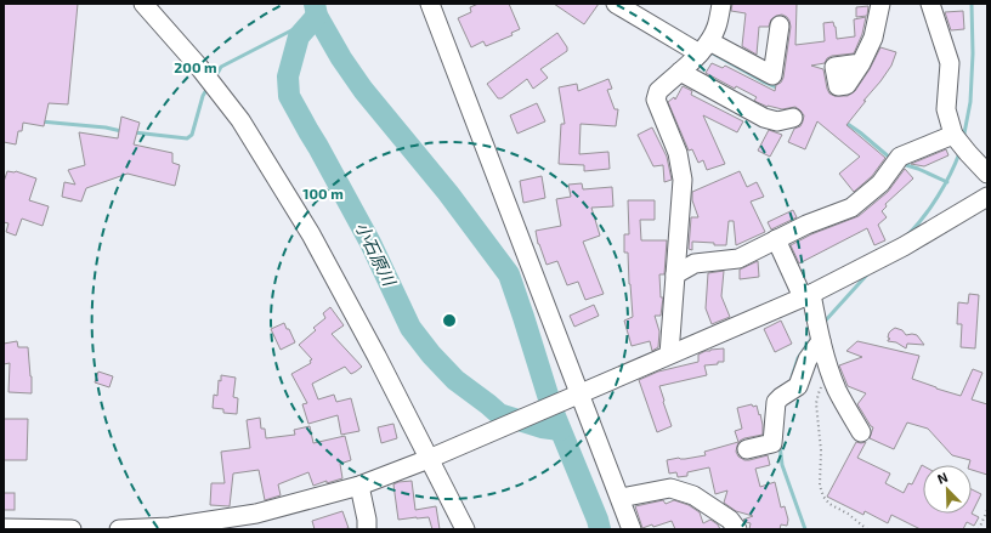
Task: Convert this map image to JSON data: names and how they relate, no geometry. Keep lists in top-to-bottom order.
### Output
{
  "water": ["小石原川"],
  "north": "top left",
  "rings": ["200 m", "100 m"]
}
